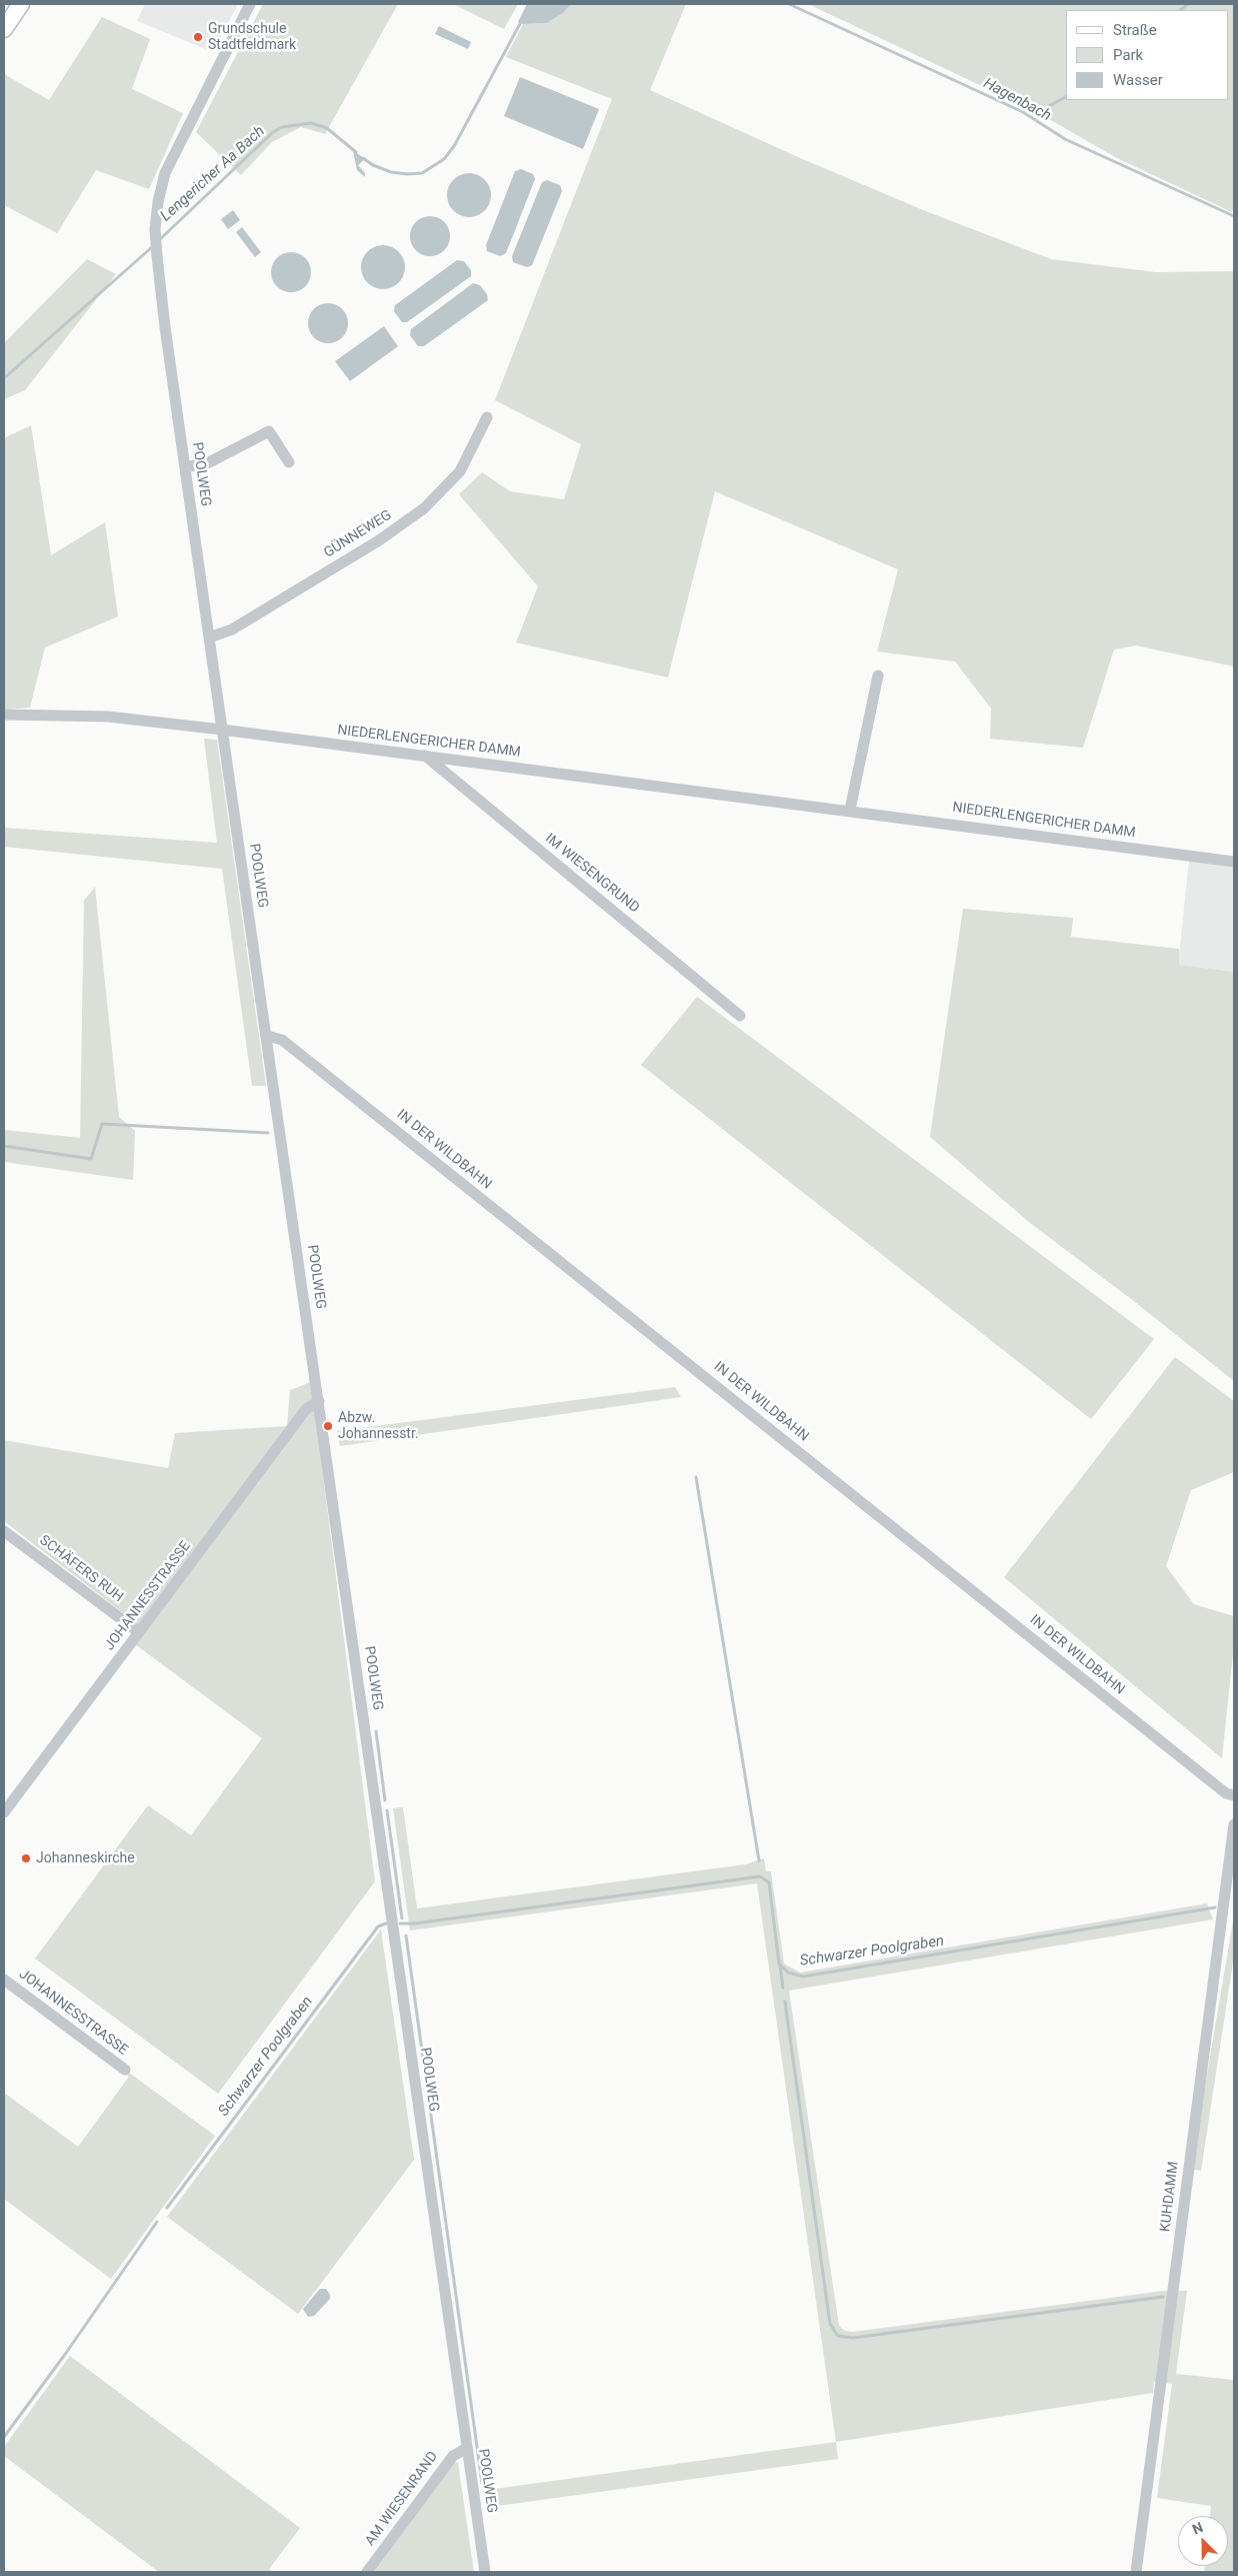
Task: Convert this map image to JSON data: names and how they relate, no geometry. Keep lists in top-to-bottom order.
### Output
{
  "streets": {
    "street": [
      "POOLWEG",
      "GÜNNEWEG",
      "NIEDERLENGERICHER DAMM",
      "IM WIESENGRUND",
      "IN DER WILDBAHN",
      "SCHÄFERS RUH",
      "JOHANNESSTRASSE",
      "KUHDAMM",
      "AM WIESENRAND"
    ]
  },
  "crossings": [
    ["POOLWEG", "GÜNNEWEG"],
    ["POOLWEG", "NIEDERLENGERICHER DAMM"],
    ["POOLWEG", "IN DER WILDBAHN"],
    ["POOLWEG", "JOHANNESSTRASSE"],
    ["POOLWEG", "AM WIESENRAND"],
    ["NIEDERLENGERICHER DAMM", "IM WIESENGRUND"],
    ["SCHÄFERS RUH", "JOHANNESSTRASSE"]
  ],
  "water": ["Hagenbach", "Lengericher Aa Bach", "Schwarzer Poolgraben"],
  "places": ["Grundschule Stadtfeldmark", "Abzw. Johannesstr.", "Johanneskirche"],
  "legend": ["Straße", "Park", "Wasser"],
  "north": "top left"
}
